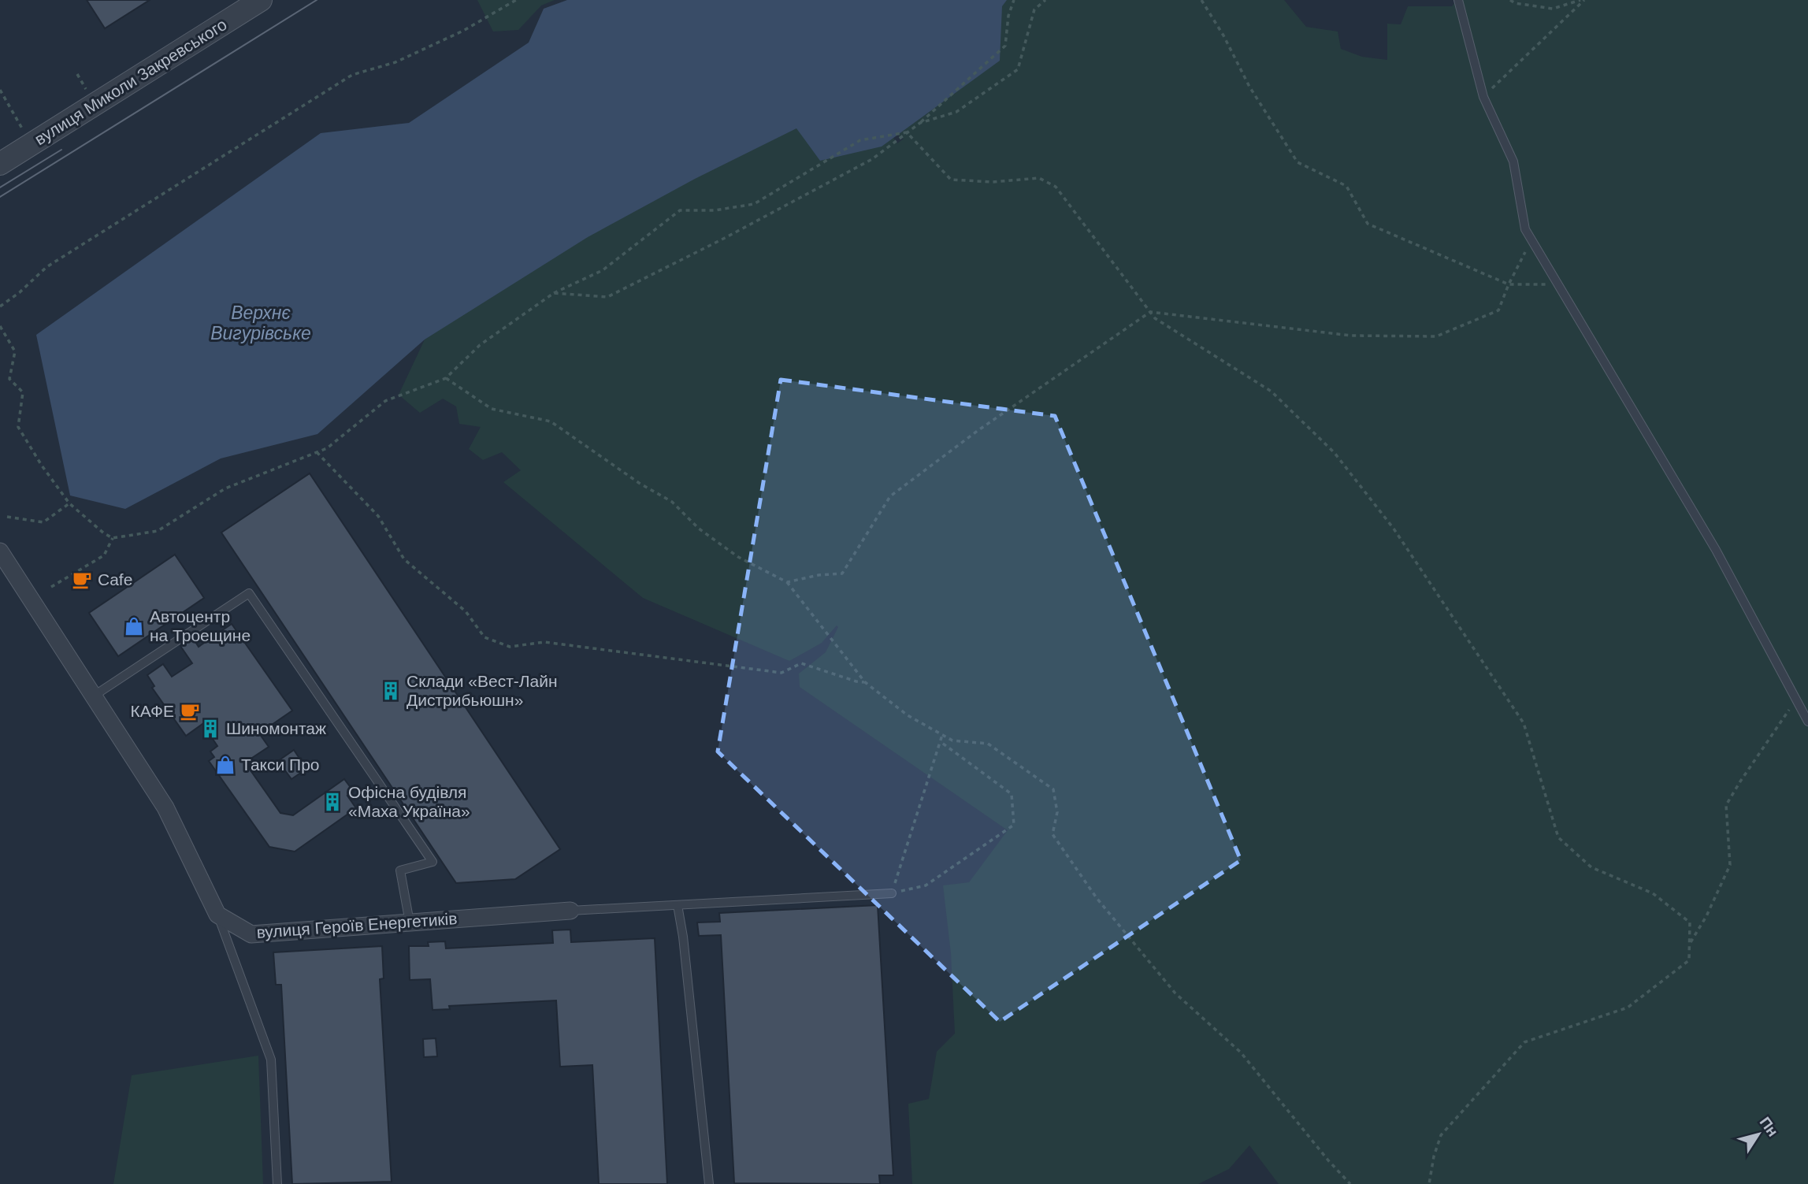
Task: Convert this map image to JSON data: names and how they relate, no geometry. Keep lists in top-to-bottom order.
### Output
{
  "streets": {
    "street": ["вулиця Миколи Закревського", "вулиця Героїв Енергетиків"]
  },
  "water": ["Верхнє Вигурівське"],
  "places": {
    "cafe": ["Cafe", "КАФЕ"],
    "shop": ["Автоцентр на Троещине", "Такси Про"],
    "building": ["Склади «Вест-Лайн Дистрибьюшн»", "Шиномонтаж", "Офісна будівля «Маха Україна»"]
  },
  "north": "top right"
}
